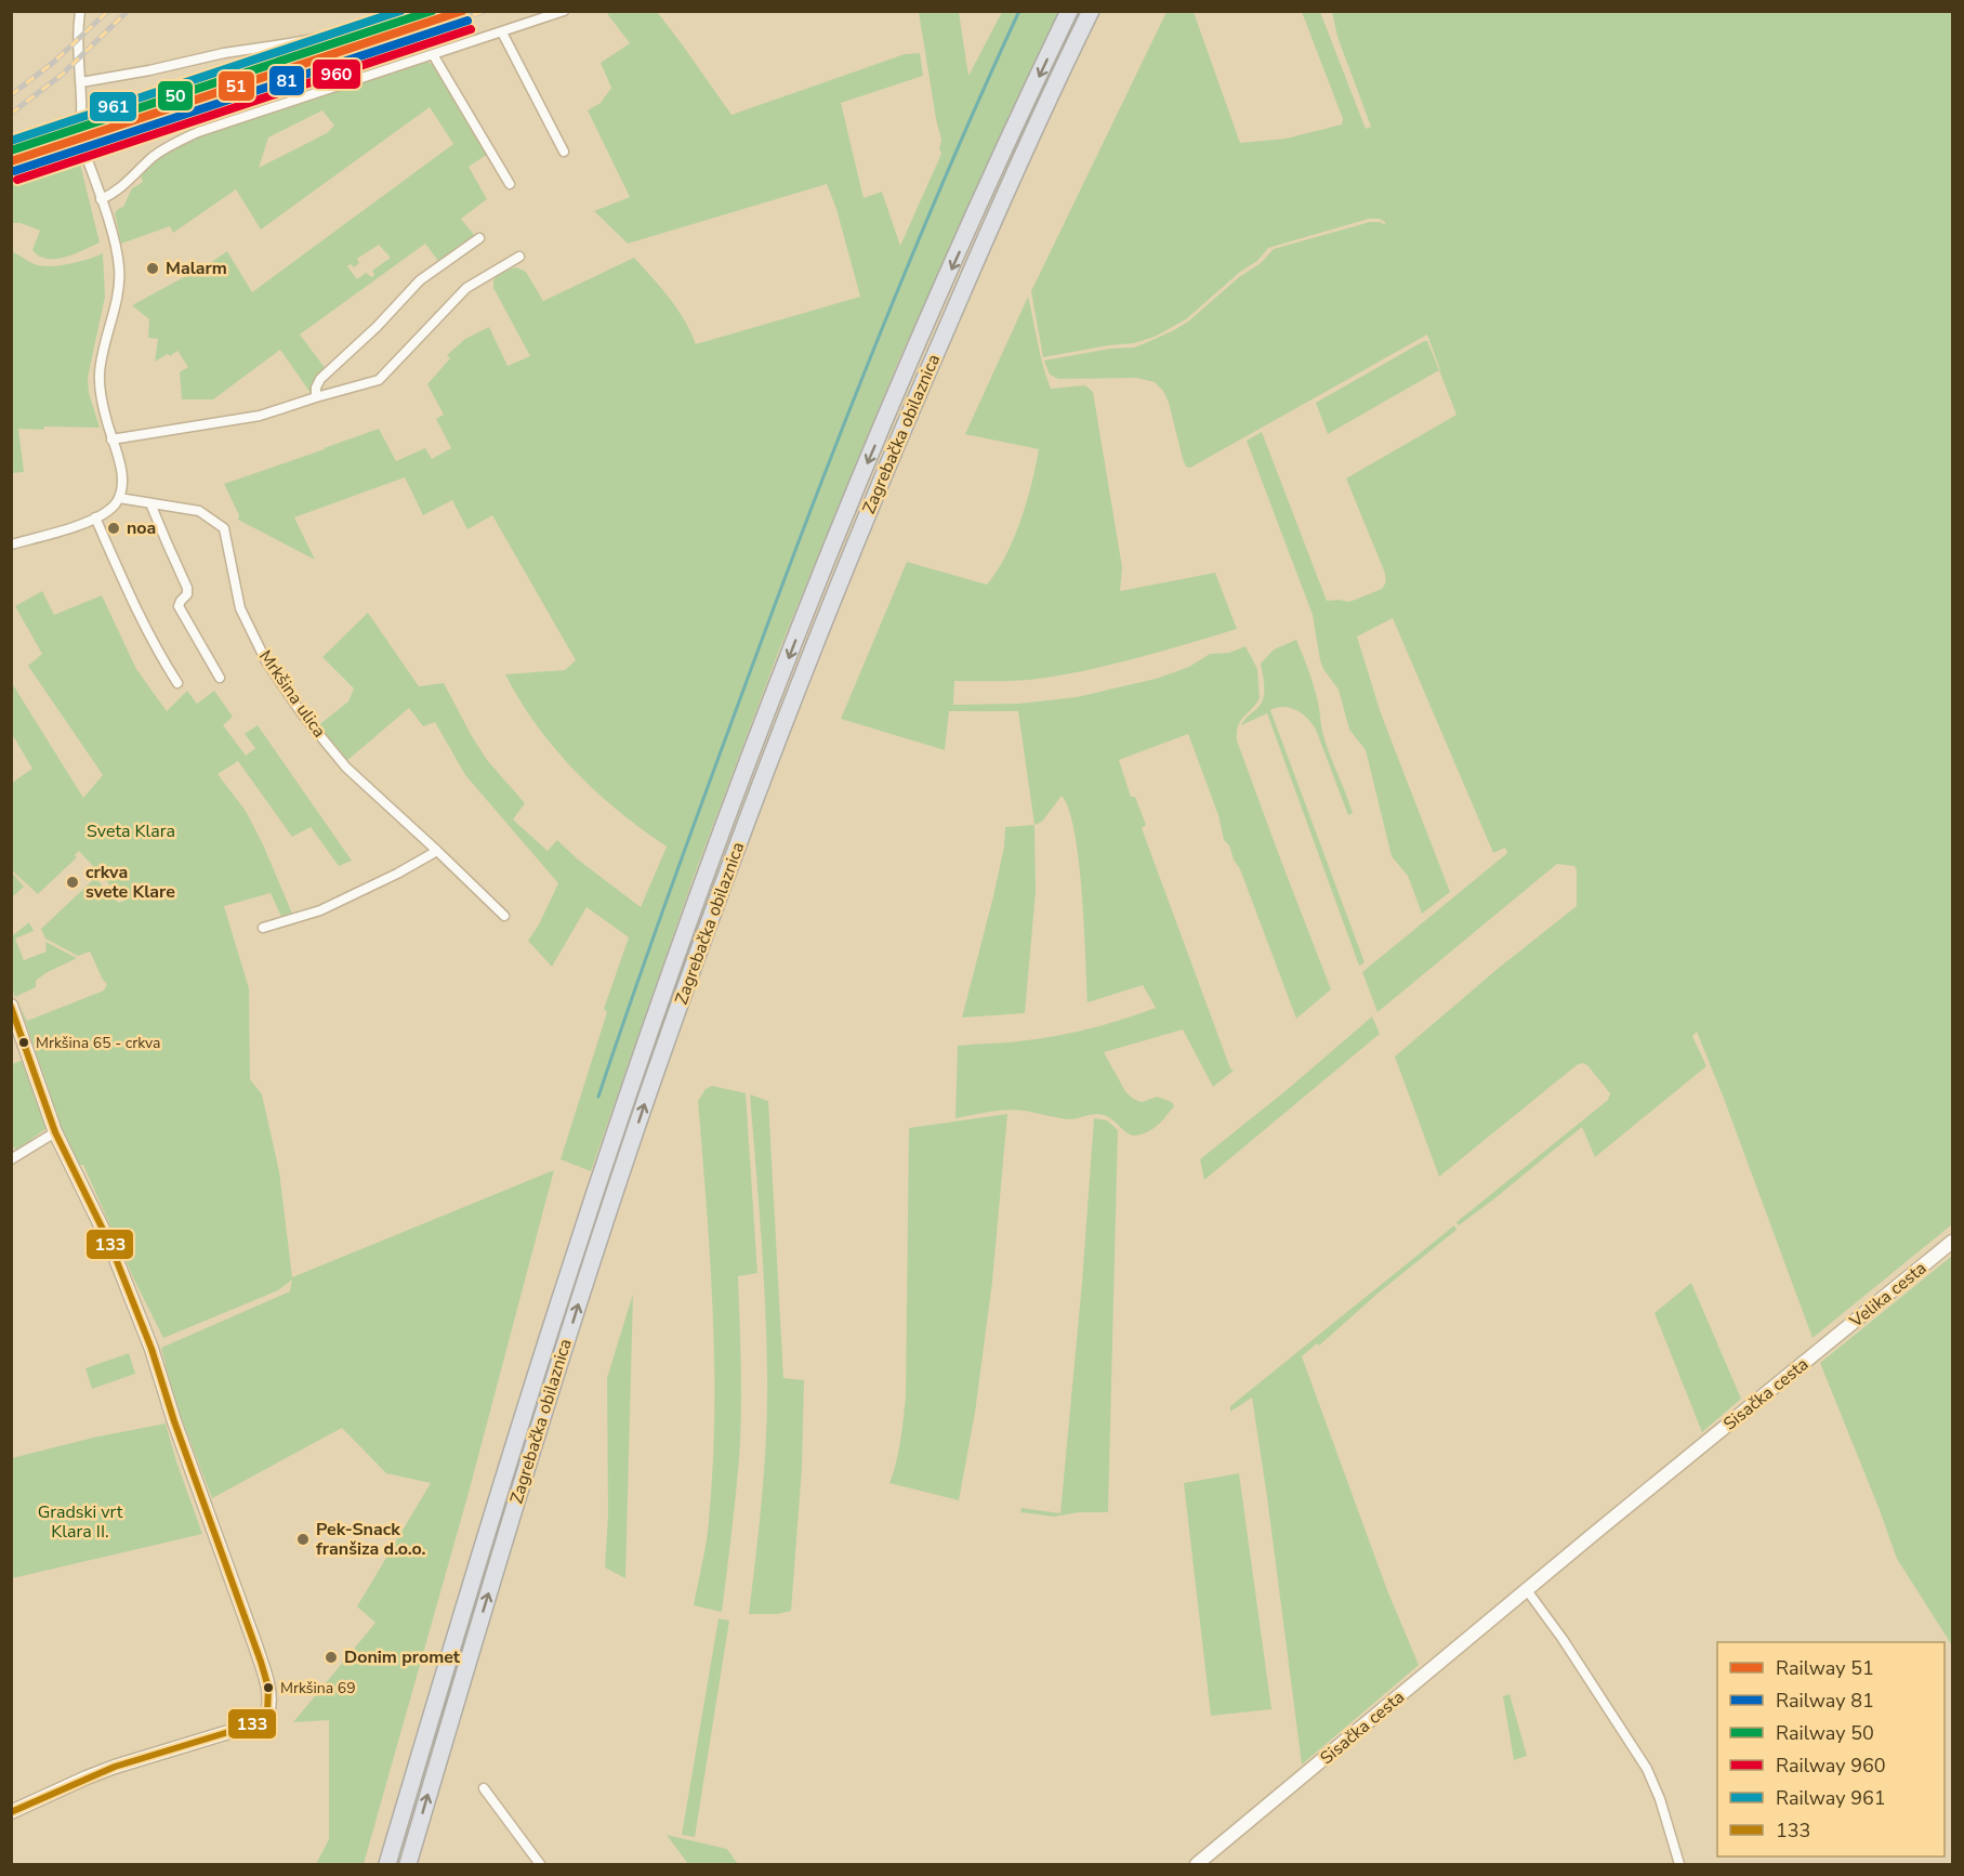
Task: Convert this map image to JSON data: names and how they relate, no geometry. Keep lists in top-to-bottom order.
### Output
{
  "streets": {
    "highway": ["Zagrebačka obilaznica"],
    "street": ["Mrkšina ulica", "Velika cesta", "Sisačka cesta"]
  },
  "crossings": [
    ["Velika cesta", "Sisačka cesta"]
  ],
  "parks": ["Sveta Klara", "Gradski vrt Klara II."],
  "places": [
    "Malarm",
    "noa",
    "crkva svete Klare",
    "Mrkšina 65 - crkva",
    "Pek-Snack franšiza d.o.o.",
    "Donim promet",
    "Mrkšina 69"
  ],
  "lines": [
    "rail line 51",
    "rail line 50",
    "rail line 961",
    "rail line 81",
    "rail line 960",
    "transit line 133"
  ],
  "legend": [
    "Railway 51",
    "Railway 81",
    "Railway 50",
    "Railway 960",
    "Railway 961",
    "133"
  ]
}
